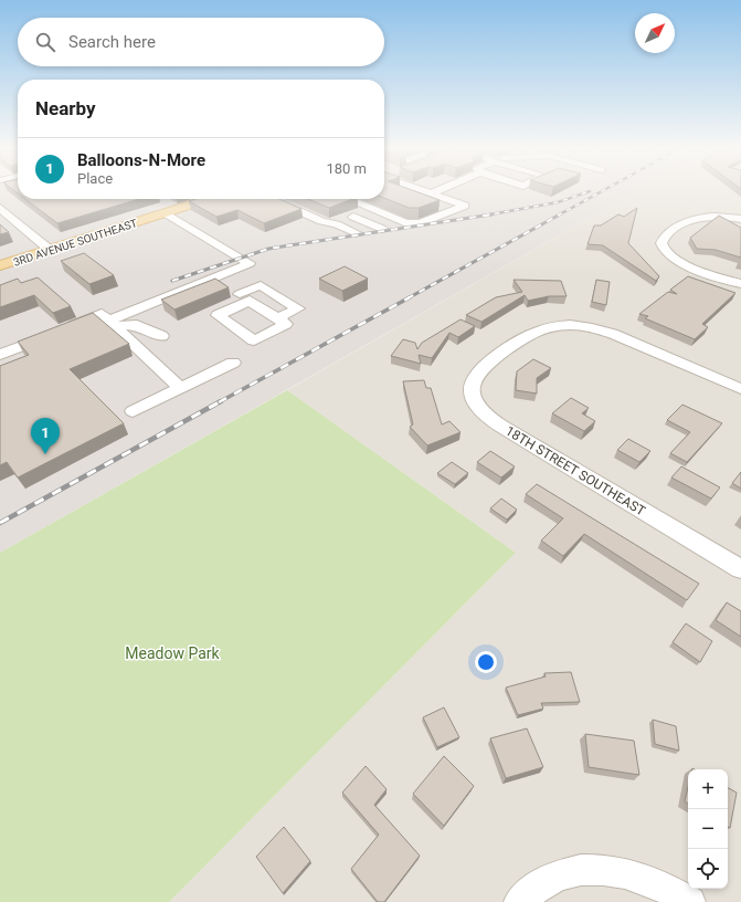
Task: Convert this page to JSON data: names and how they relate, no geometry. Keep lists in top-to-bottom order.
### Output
{
  "streets": {
    "main road": ["3RD AVENUE SOUTHEAST"],
    "street": ["18TH STREET SOUTHEAST"]
  },
  "parks": ["Meadow Park"],
  "north": "top right",
  "page": {
    "search": "Search here",
    "heading": "Nearby",
    "list": [
      {
        "mark": "1",
        "name": "Balloons-N-More",
        "note": "Place",
        "value": "180 m"
      }
    ],
    "pins": "1",
    "map_buttons": ["+", "−"]
  }
}
